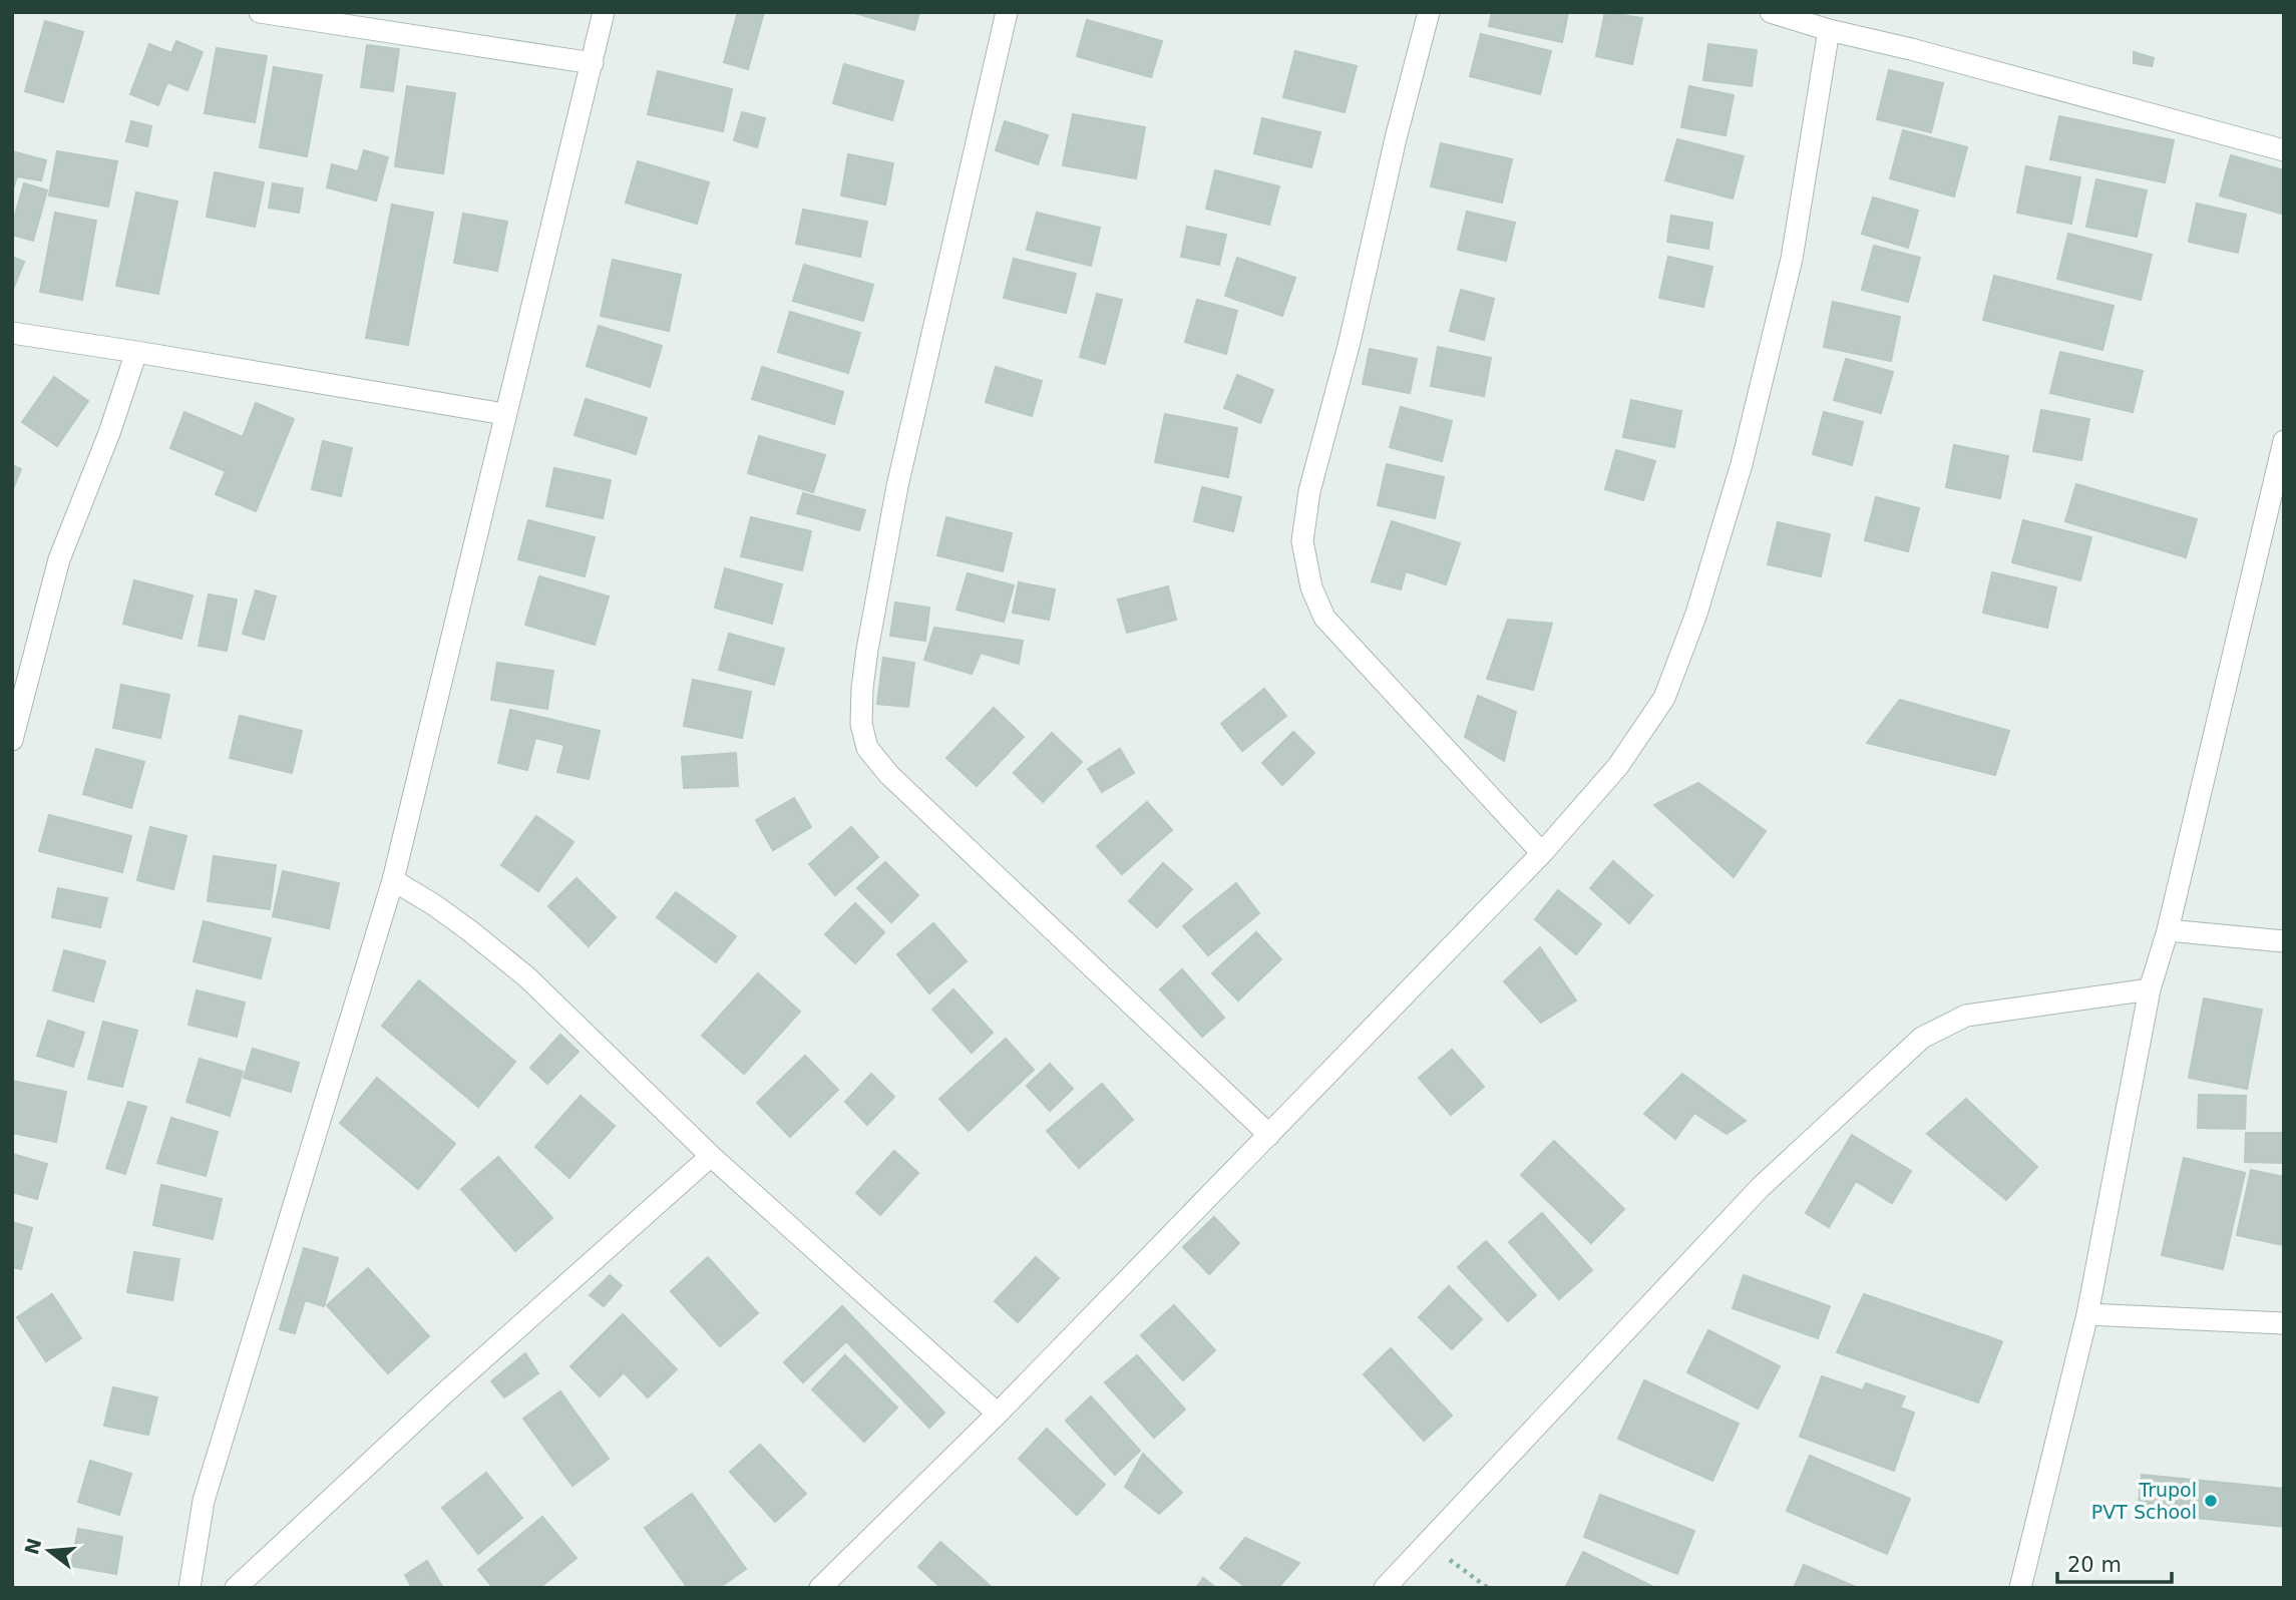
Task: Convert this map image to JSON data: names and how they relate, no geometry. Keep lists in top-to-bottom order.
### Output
{
  "places": ["Trupol PVT School"],
  "scale_bar": "20 m",
  "north": "left"
}
